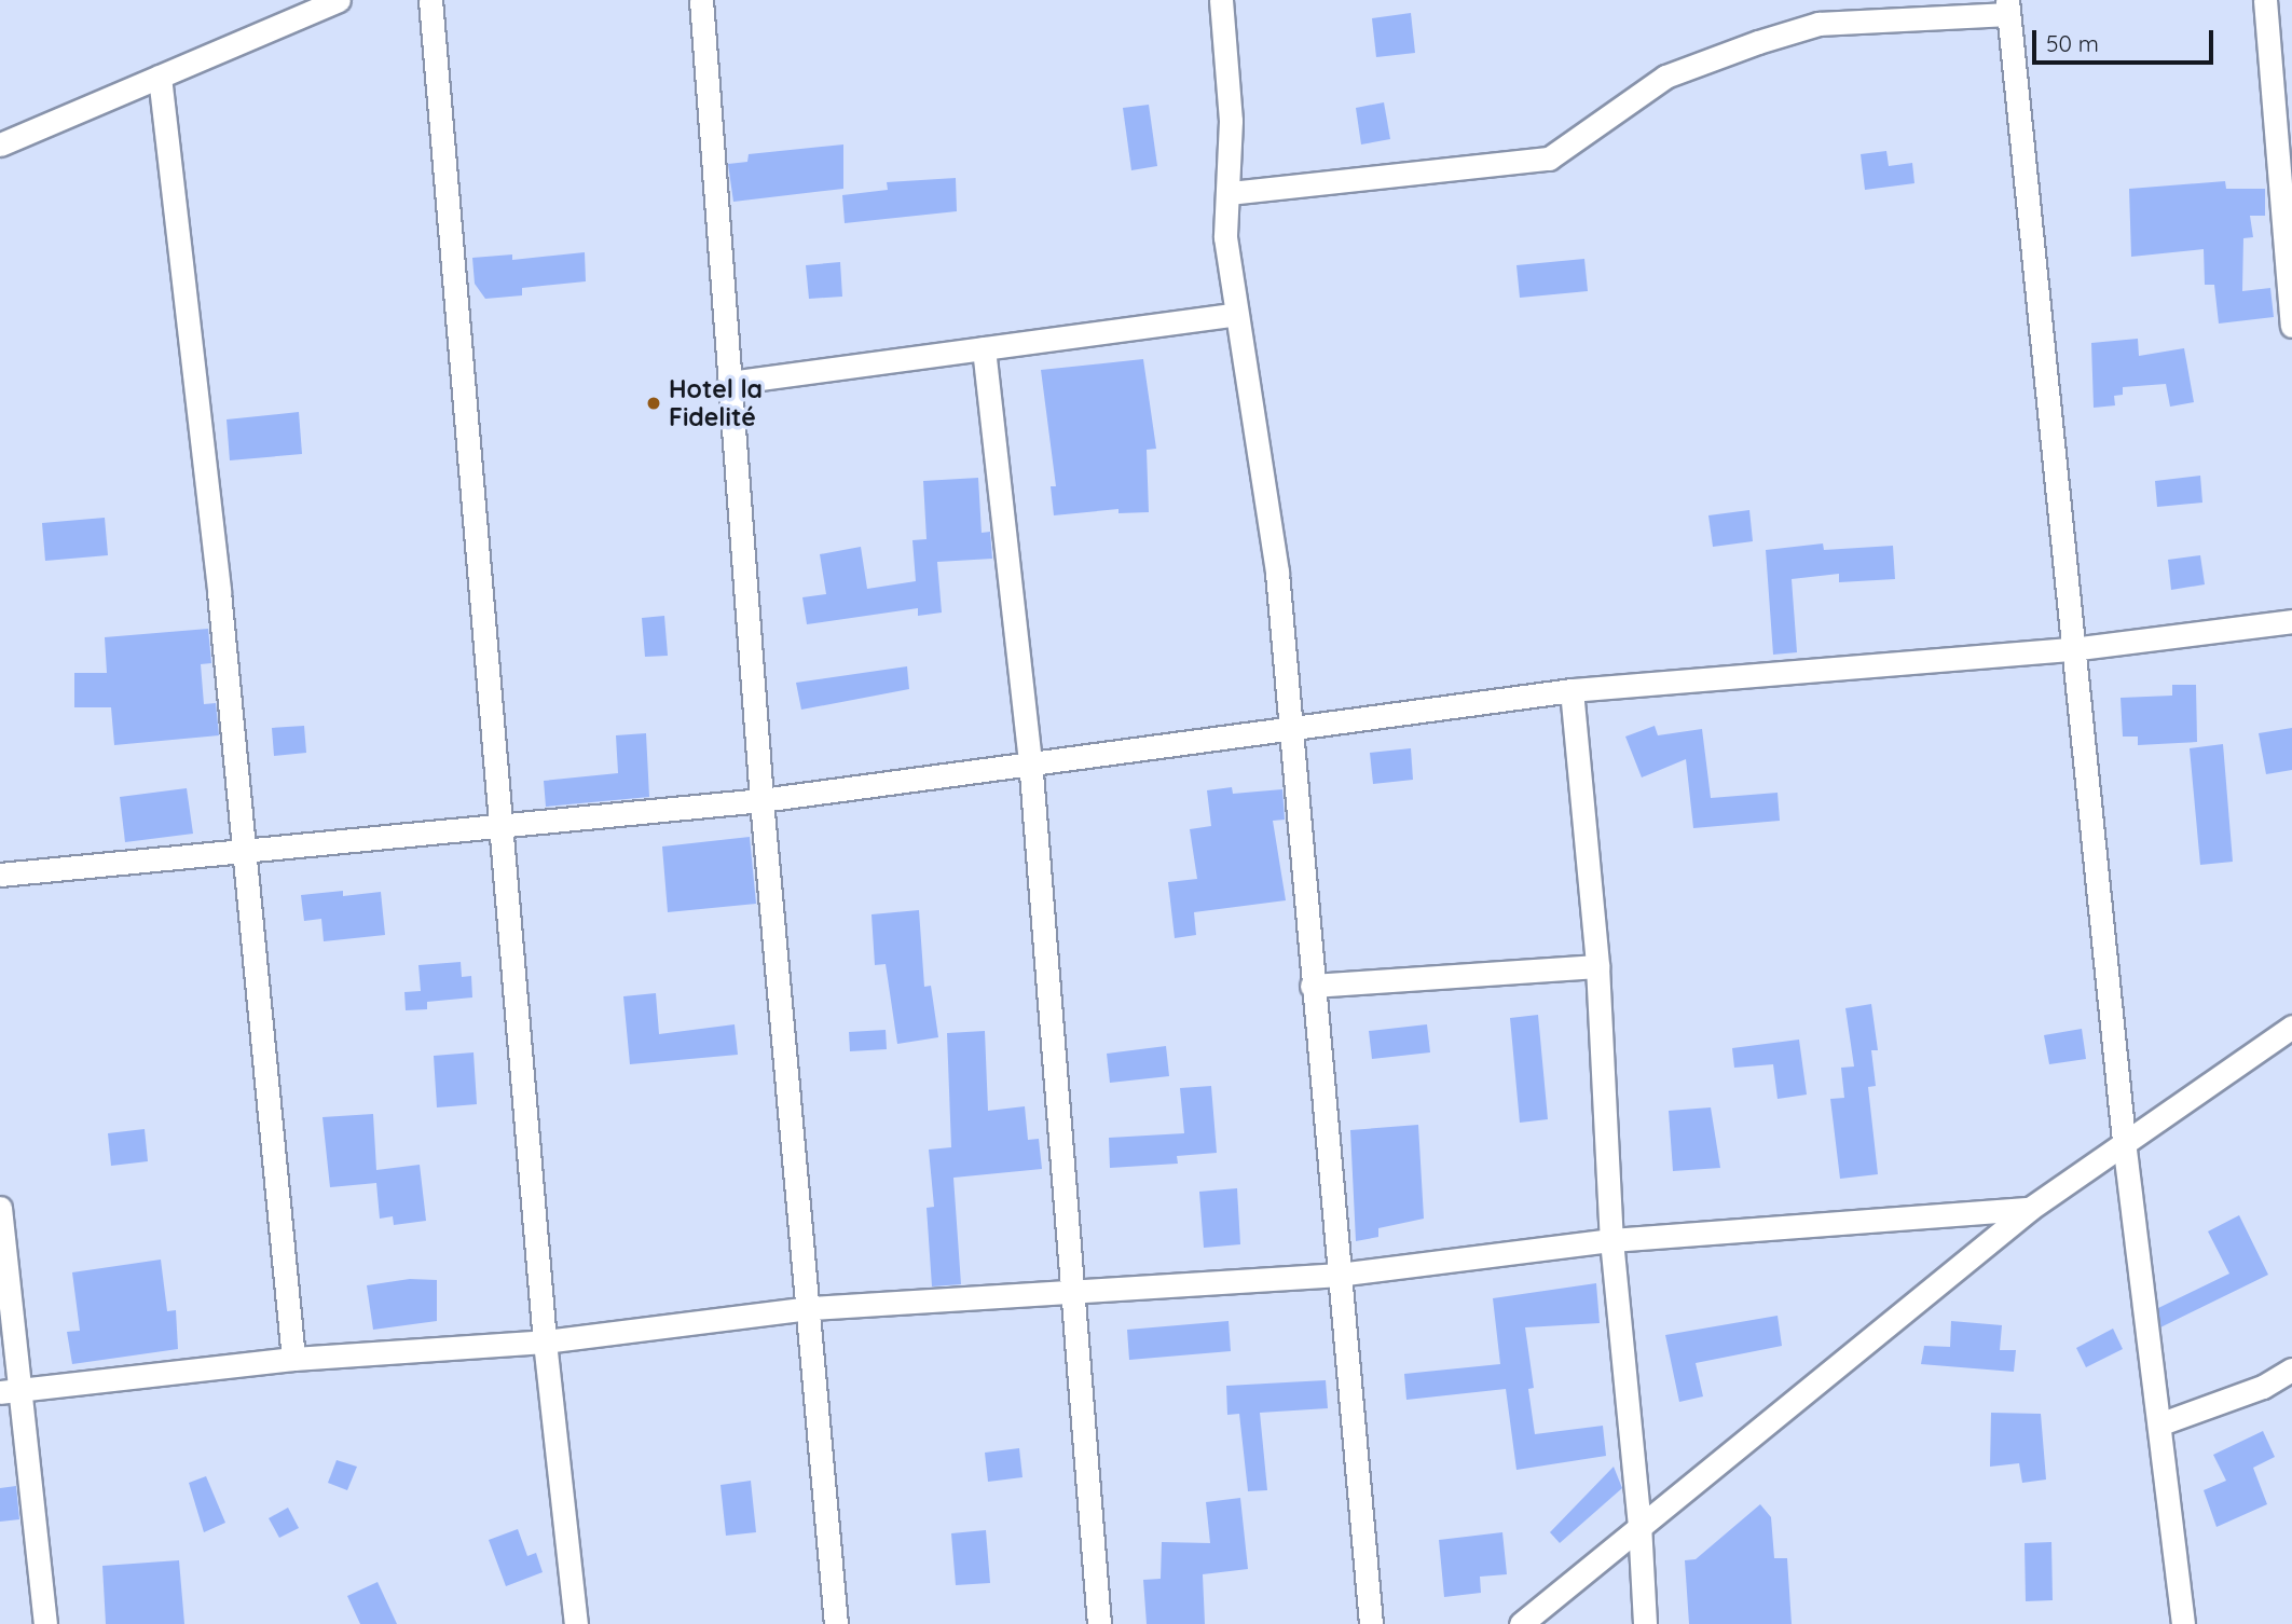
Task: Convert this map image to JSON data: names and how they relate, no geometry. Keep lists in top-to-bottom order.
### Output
{
  "places": ["Hotel la Fidelité"],
  "scale_bar": "50 m"
}
